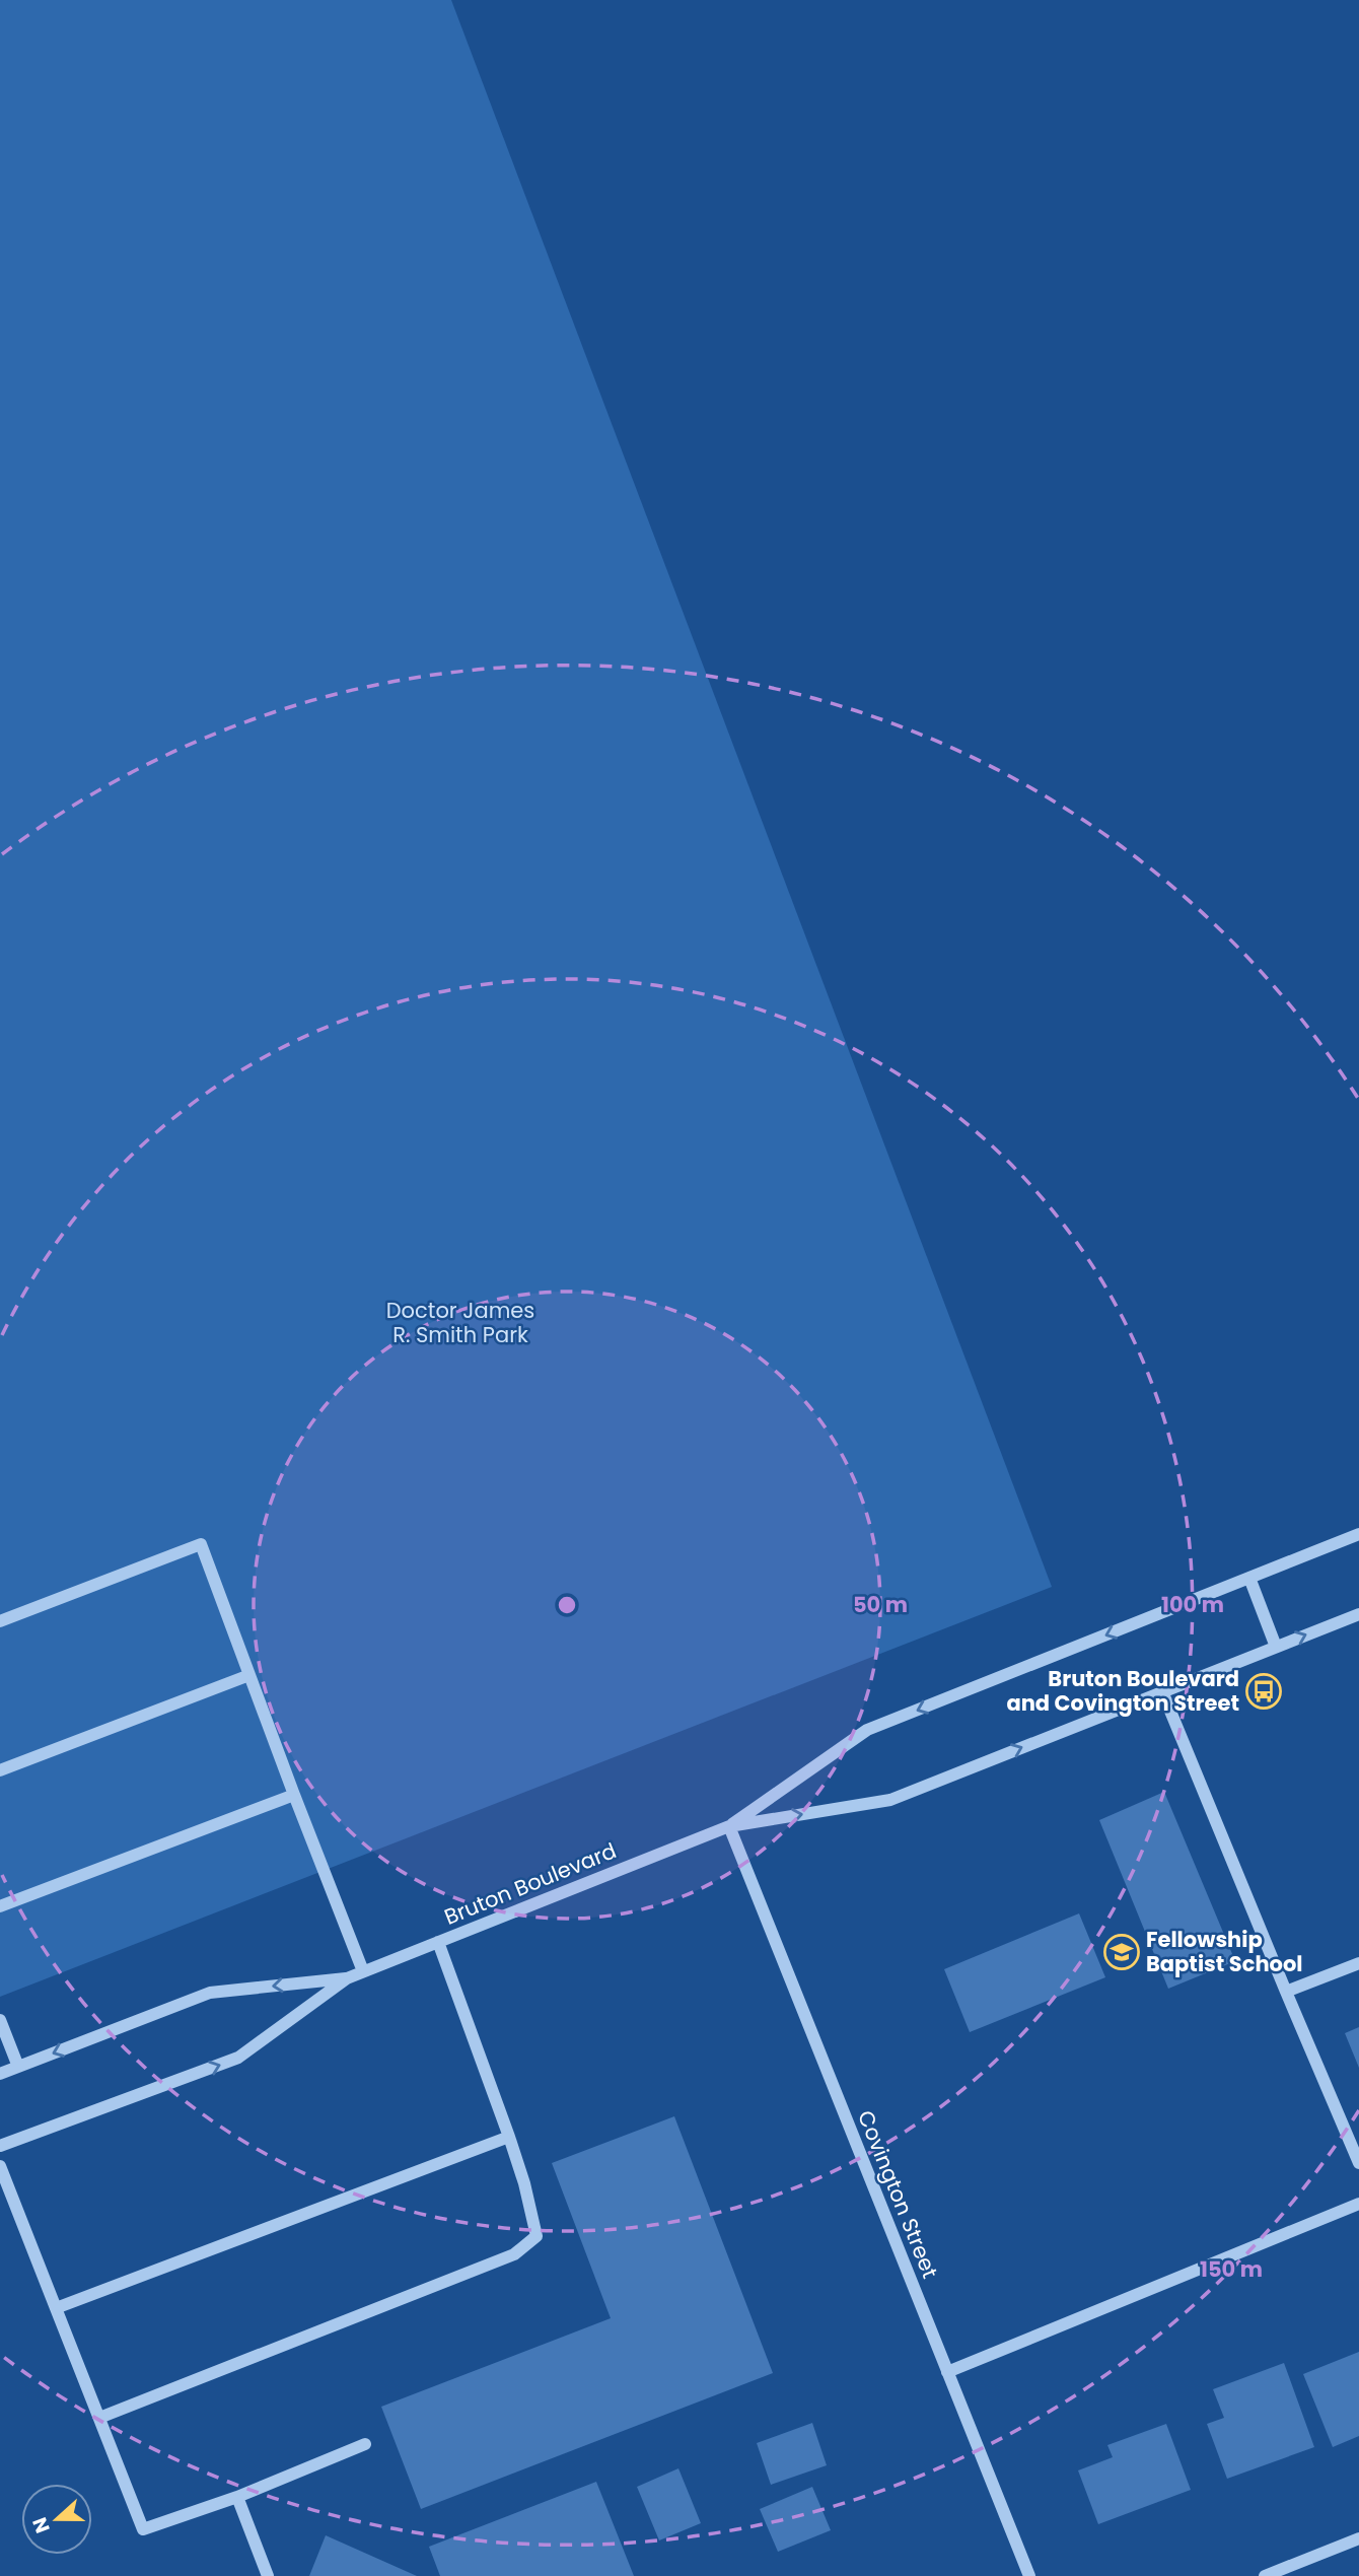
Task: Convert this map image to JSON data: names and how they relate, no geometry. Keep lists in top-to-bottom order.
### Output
{
  "streets": {
    "street": ["Bruton Boulevard", "Covington Street"]
  },
  "crossings": [
    ["Bruton Boulevard", "Covington Street"]
  ],
  "parks": ["Doctor James R. Smith Park"],
  "places": {
    "bus stop": ["Bruton Boulevard and Covington Street"],
    "school or university": ["Fellowship Baptist School"]
  },
  "north": "left",
  "rings": ["50 m", "100 m", "150 m"]
}
